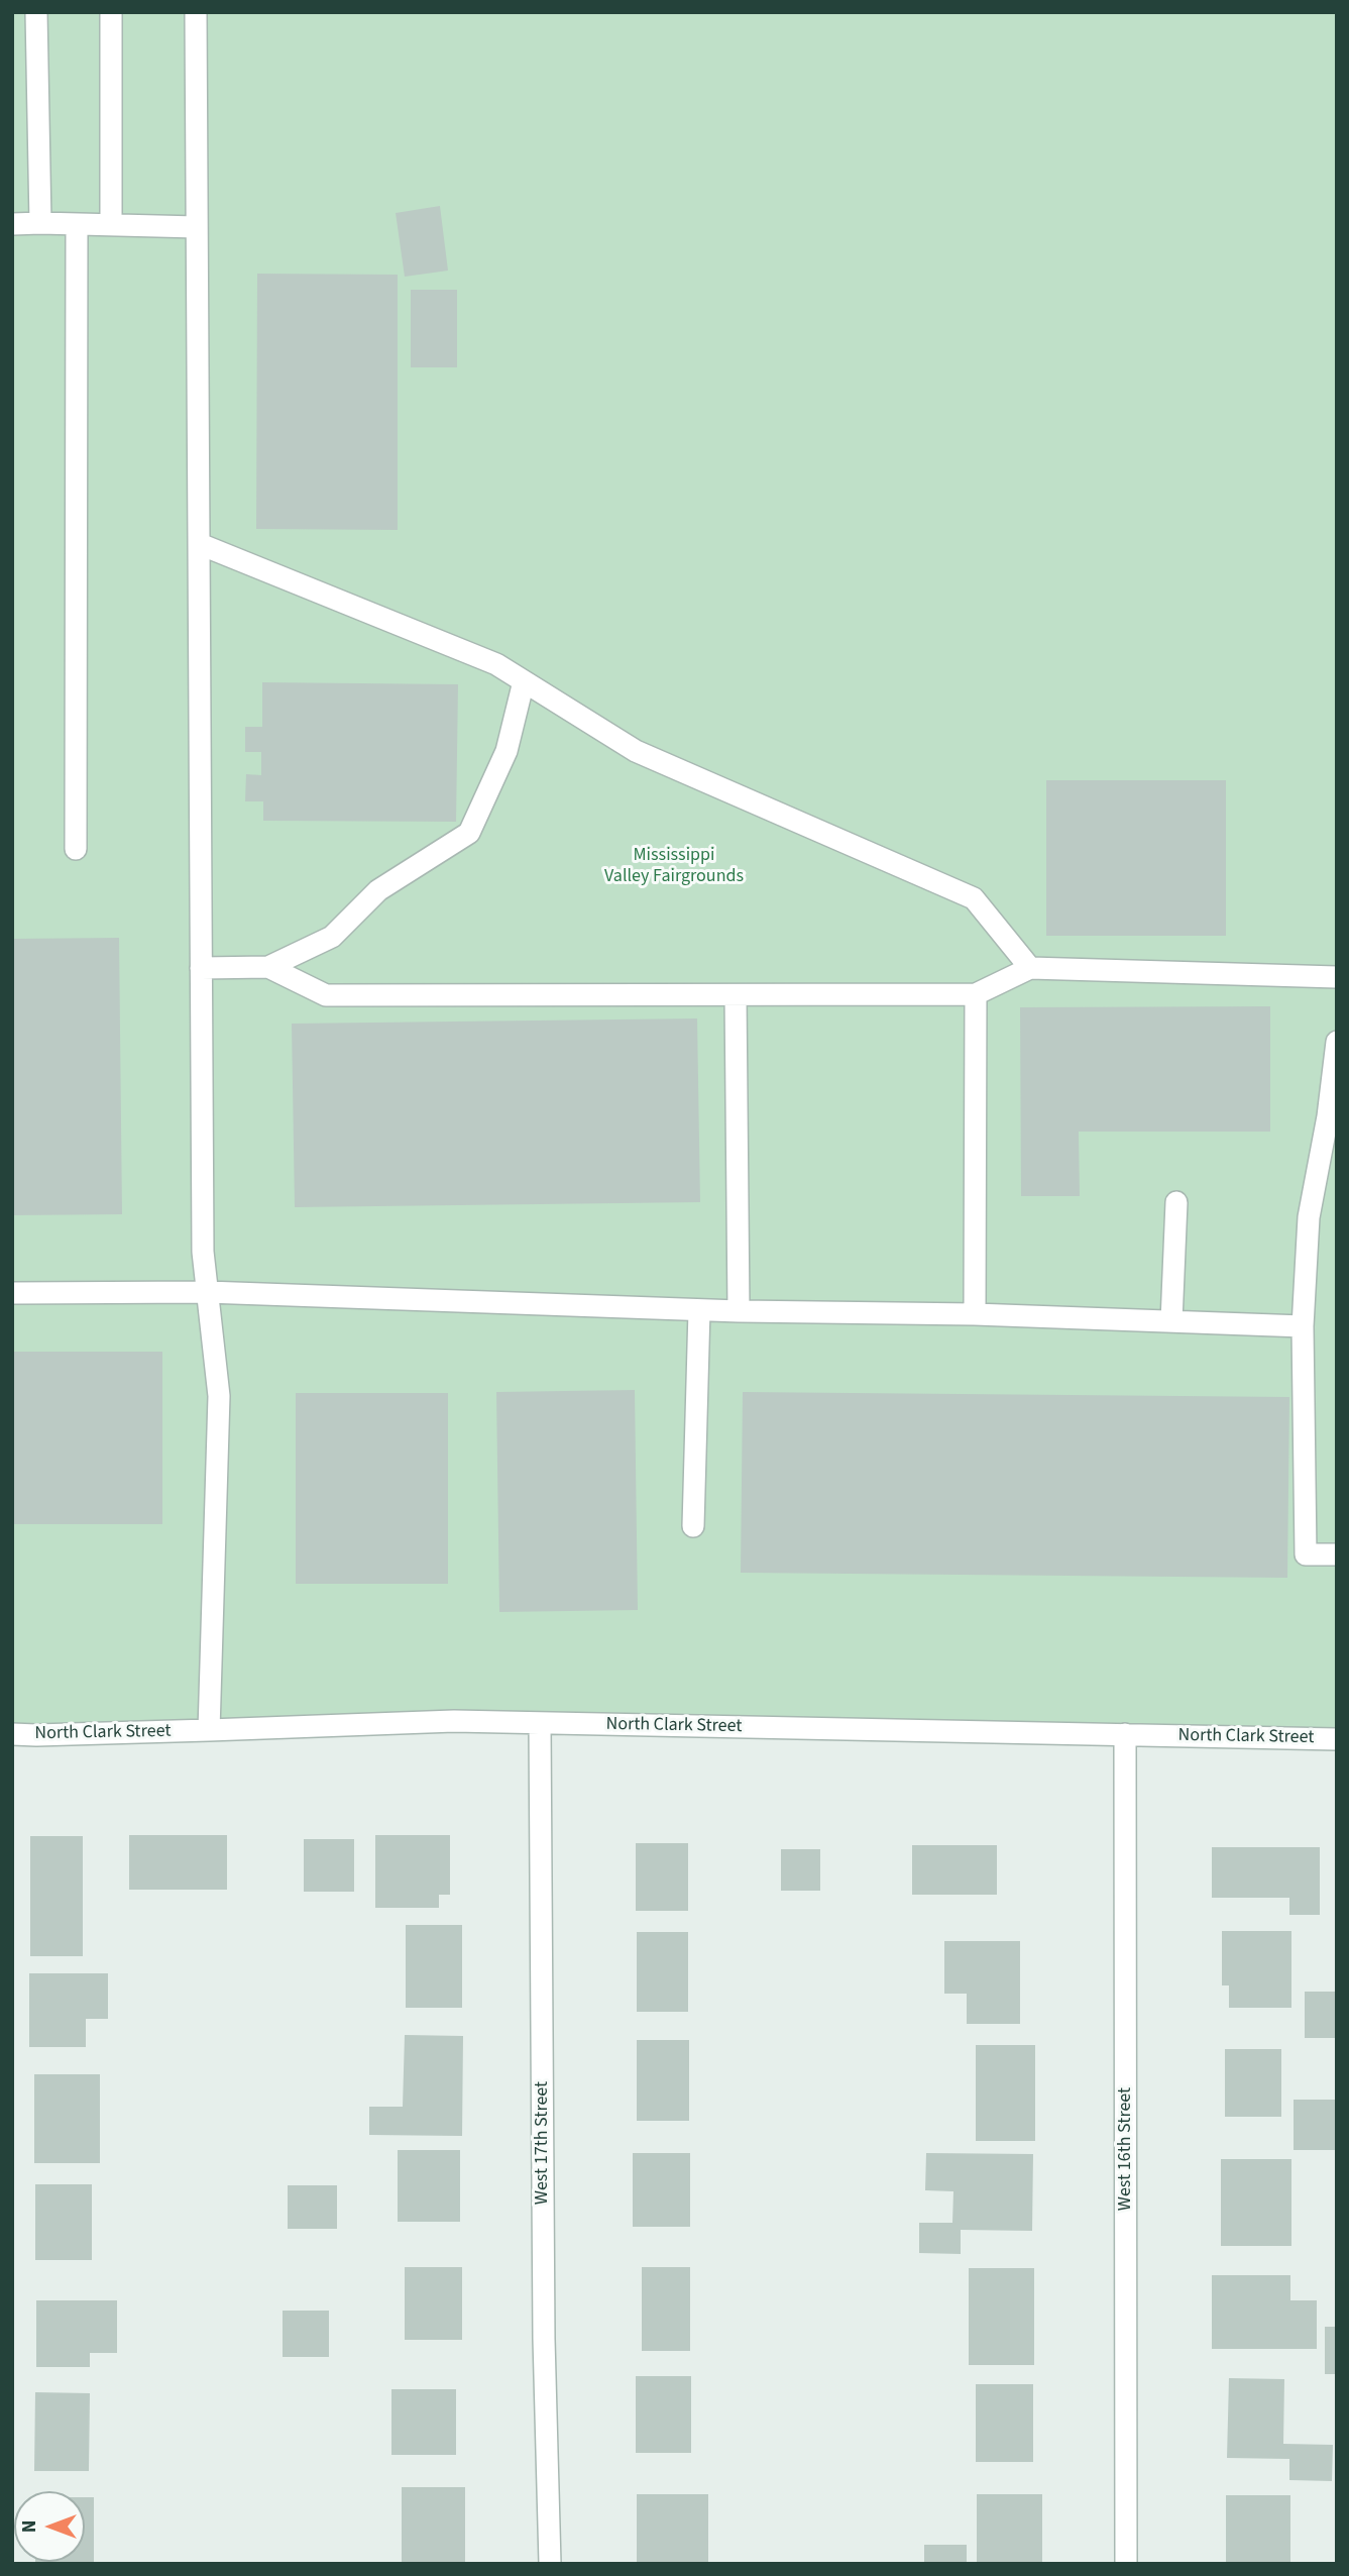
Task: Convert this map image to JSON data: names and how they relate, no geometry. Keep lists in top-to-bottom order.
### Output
{
  "streets": {
    "street": ["North Clark Street", "West 17th Street", "West 16th Street"]
  },
  "crossings": [
    ["North Clark Street", "West 17th Street"],
    ["North Clark Street", "West 16th Street"]
  ],
  "parks": ["Mississippi Valley Fairgrounds"],
  "north": "left"
}
